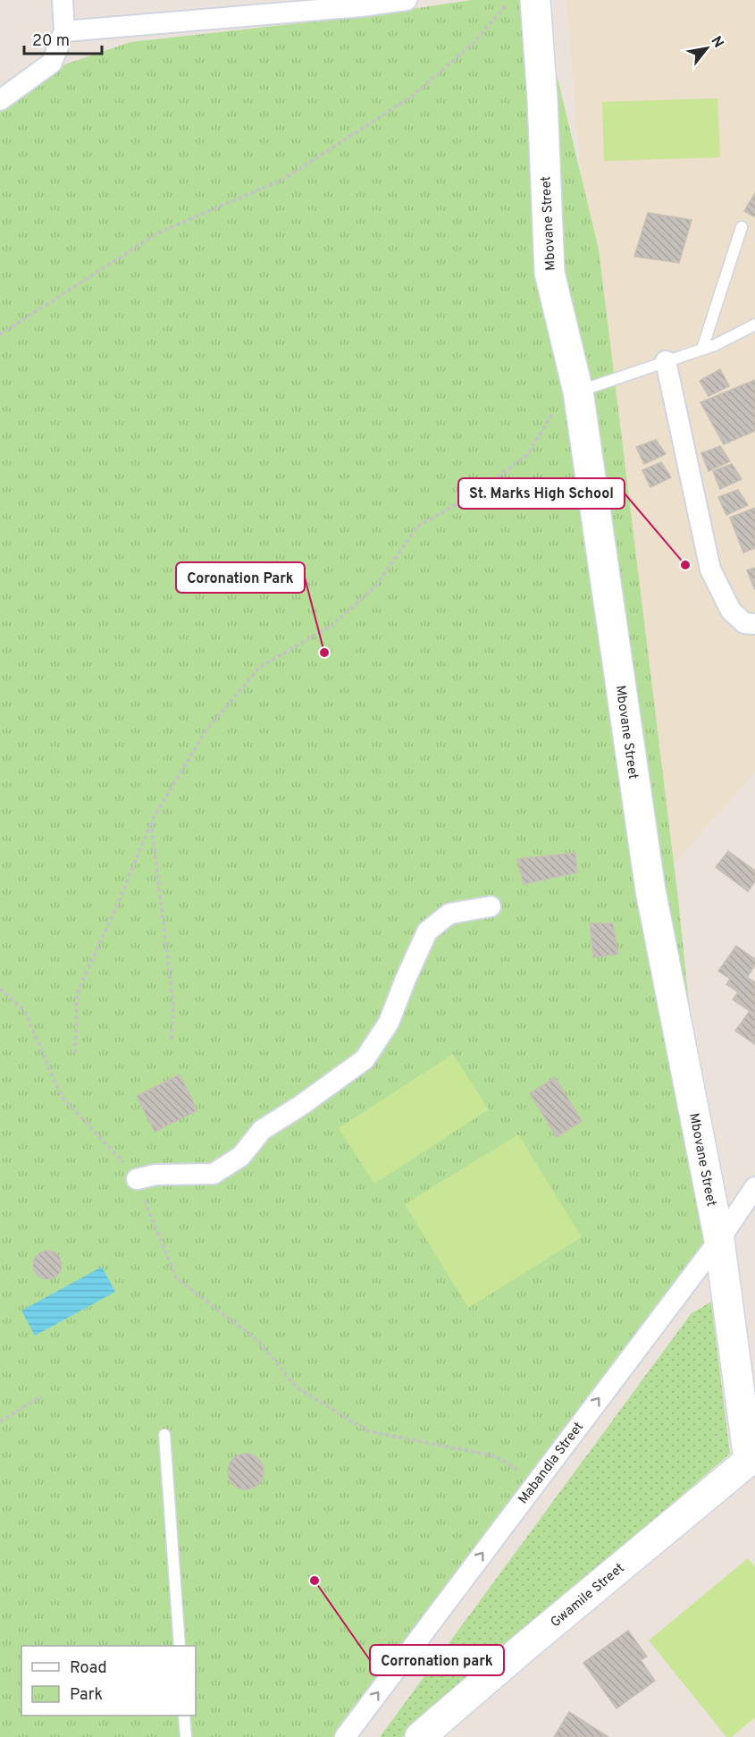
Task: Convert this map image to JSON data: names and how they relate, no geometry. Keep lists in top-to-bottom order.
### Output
{
  "streets": {
    "street": ["Mbovane Street", "Mabandla Street", "Gwamile Street"]
  },
  "crossings": [
    ["Mbovane Street", "Mabandla Street"],
    ["Mbovane Street", "Gwamile Street"]
  ],
  "one_way": ["Mabandla Street"],
  "places": ["St. Marks High School", "Coronation Park", "Corronation park"],
  "legend": ["Road", "Park"],
  "scale_bar": "20 m",
  "north": "top right"
}
